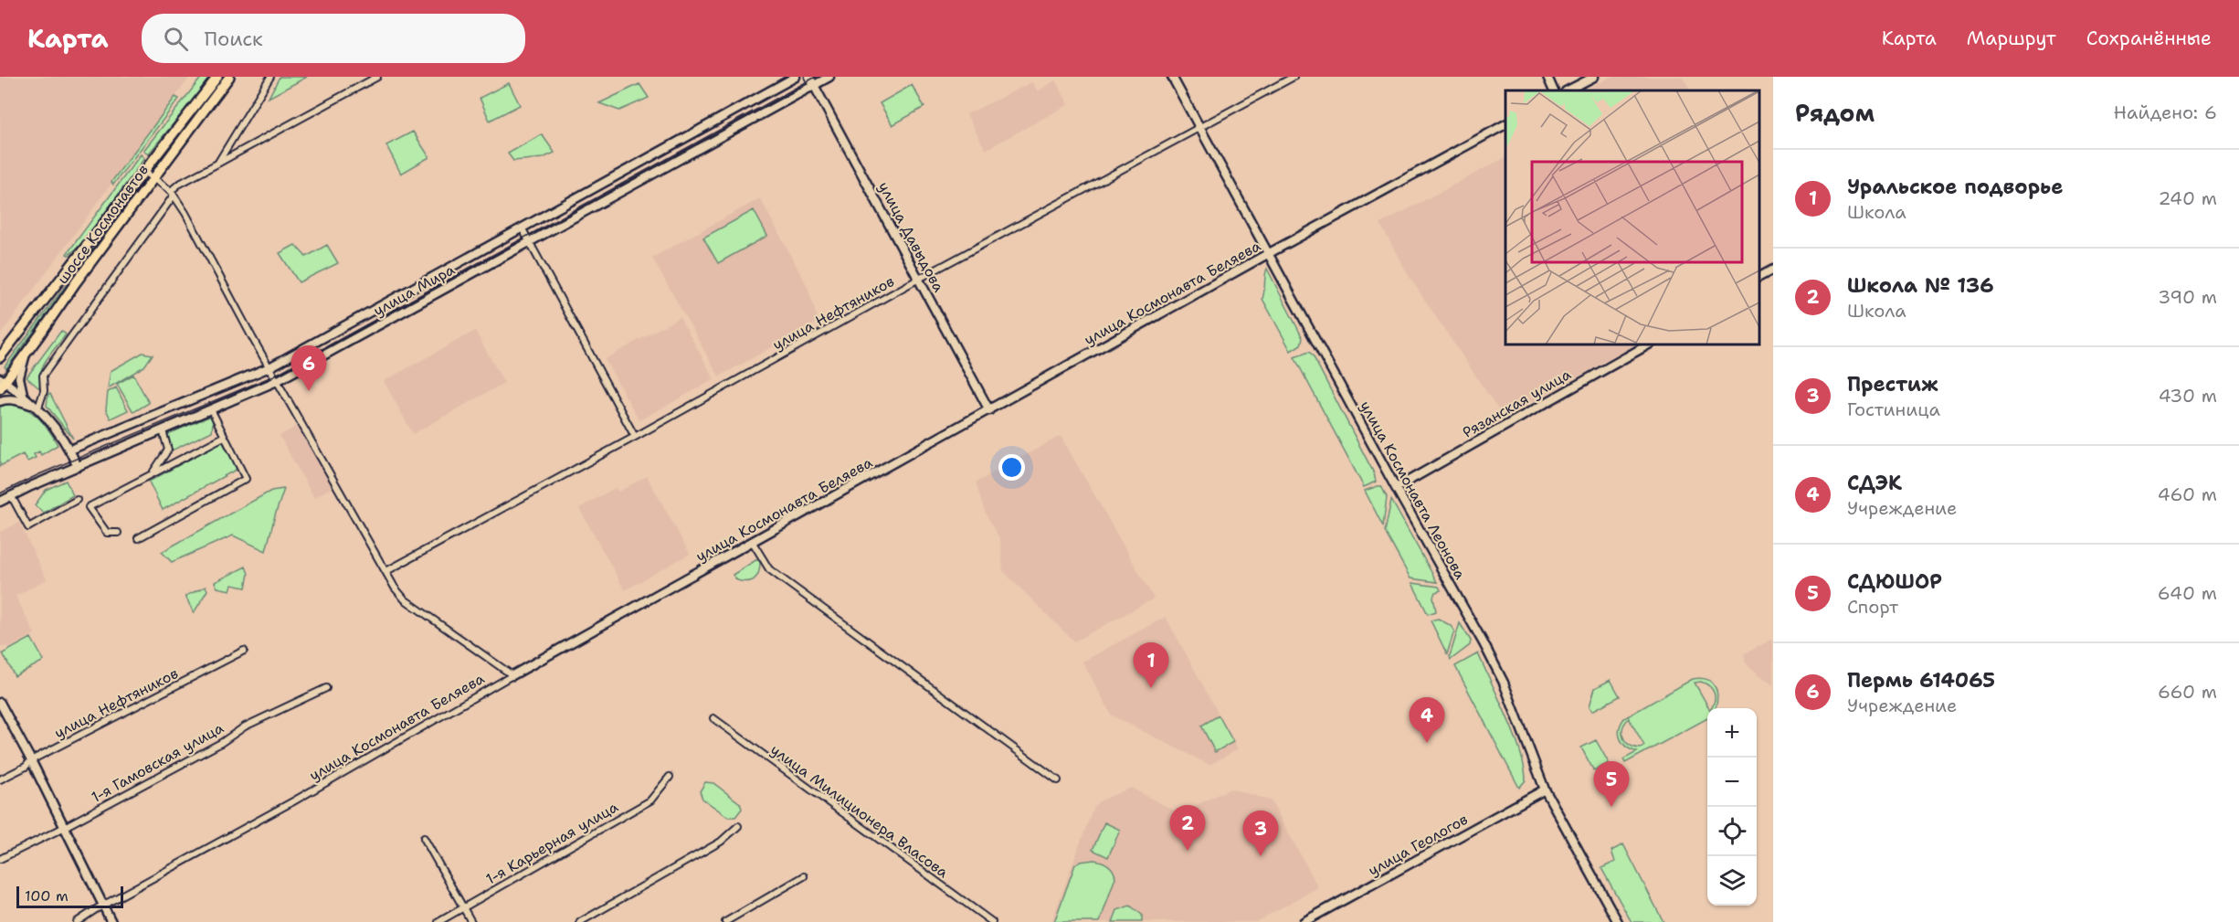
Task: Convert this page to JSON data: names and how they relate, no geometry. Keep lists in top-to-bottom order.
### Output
{
  "streets": {
    "main road": [
      "шоссе Космонавтов",
      "улица Давыдова",
      "улица Мира",
      "улица Космонавта Беляева",
      "Рязанская улица",
      "улица Космонавта Леонова",
      "улица Геологов"
    ],
    "street": [
      "улица Нефтяников",
      "1-я Гамовская улица",
      "улица Милиционера Власова",
      "1-я Карьерная улица"
    ]
  },
  "crossings": [
    ["улица Давыдова", "улица Мира"],
    ["улица Давыдова", "улица Космонавта Беляева"],
    ["улица Давыдова", "улица Нефтяников"],
    ["улица Космонавта Беляева", "улица Космонавта Леонова"],
    ["улица Нефтяников", "улица Космонавта Леонова"],
    ["Рязанская улица", "улица Космонавта Леонова"],
    ["улица Космонавта Леонова", "улица Геологов"]
  ],
  "scale_bar": "100 m",
  "page": {
    "header": "Карта",
    "search": "Поиск",
    "nav": ["Карта", "Маршрут", "Сохранённые"],
    "heading": ["Рядом", "Найдено: 6"],
    "list": [
      {
        "mark": "1",
        "name": "Уральское подворье",
        "note": "Школа",
        "value": "240 m"
      },
      {
        "mark": "2",
        "name": "Школа № 136",
        "note": "Школа",
        "value": "390 m"
      },
      {
        "mark": "3",
        "name": "Престиж",
        "note": "Гостиница",
        "value": "430 m"
      },
      {
        "mark": "4",
        "name": "СДЭК",
        "note": "Учреждение",
        "value": "460 m"
      },
      {
        "mark": "5",
        "name": "СДЮШОР",
        "note": "Спорт",
        "value": "640 m"
      },
      {
        "mark": "6",
        "name": "Пермь 614065",
        "note": "Учреждение",
        "value": "660 m"
      }
    ],
    "pins": [
      "6",
      "1",
      "4",
      "5",
      "2",
      "3"
    ],
    "map_buttons": ["+", "−"],
    "scale": "100 m"
  }
}
